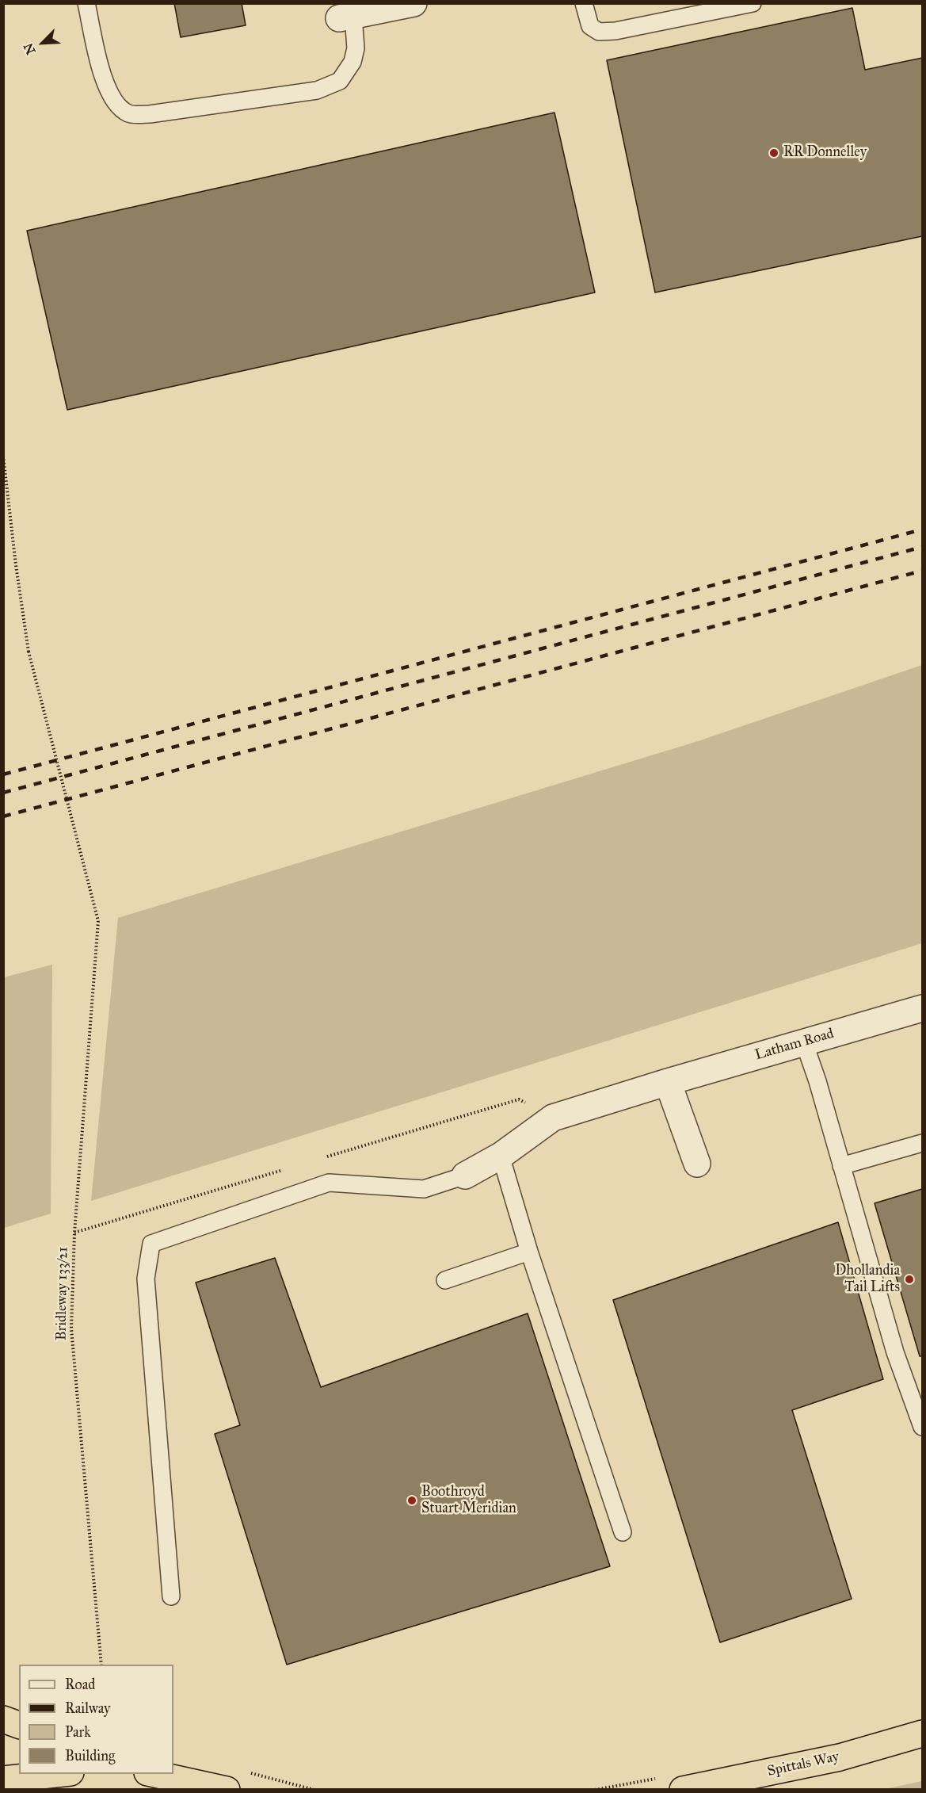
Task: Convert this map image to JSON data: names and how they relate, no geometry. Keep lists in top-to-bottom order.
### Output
{
  "streets": {
    "highway": ["Spittals Way"],
    "street": ["Latham Road"],
    "path": ["Bridleway 133/21"]
  },
  "places": ["RR Donnelley", "Dhollandia Tail Lifts", "Boothroyd Stuart Meridian"],
  "legend": [
    "Road",
    "Railway",
    "Park",
    "Building"
  ],
  "north": "bottom left"
}
